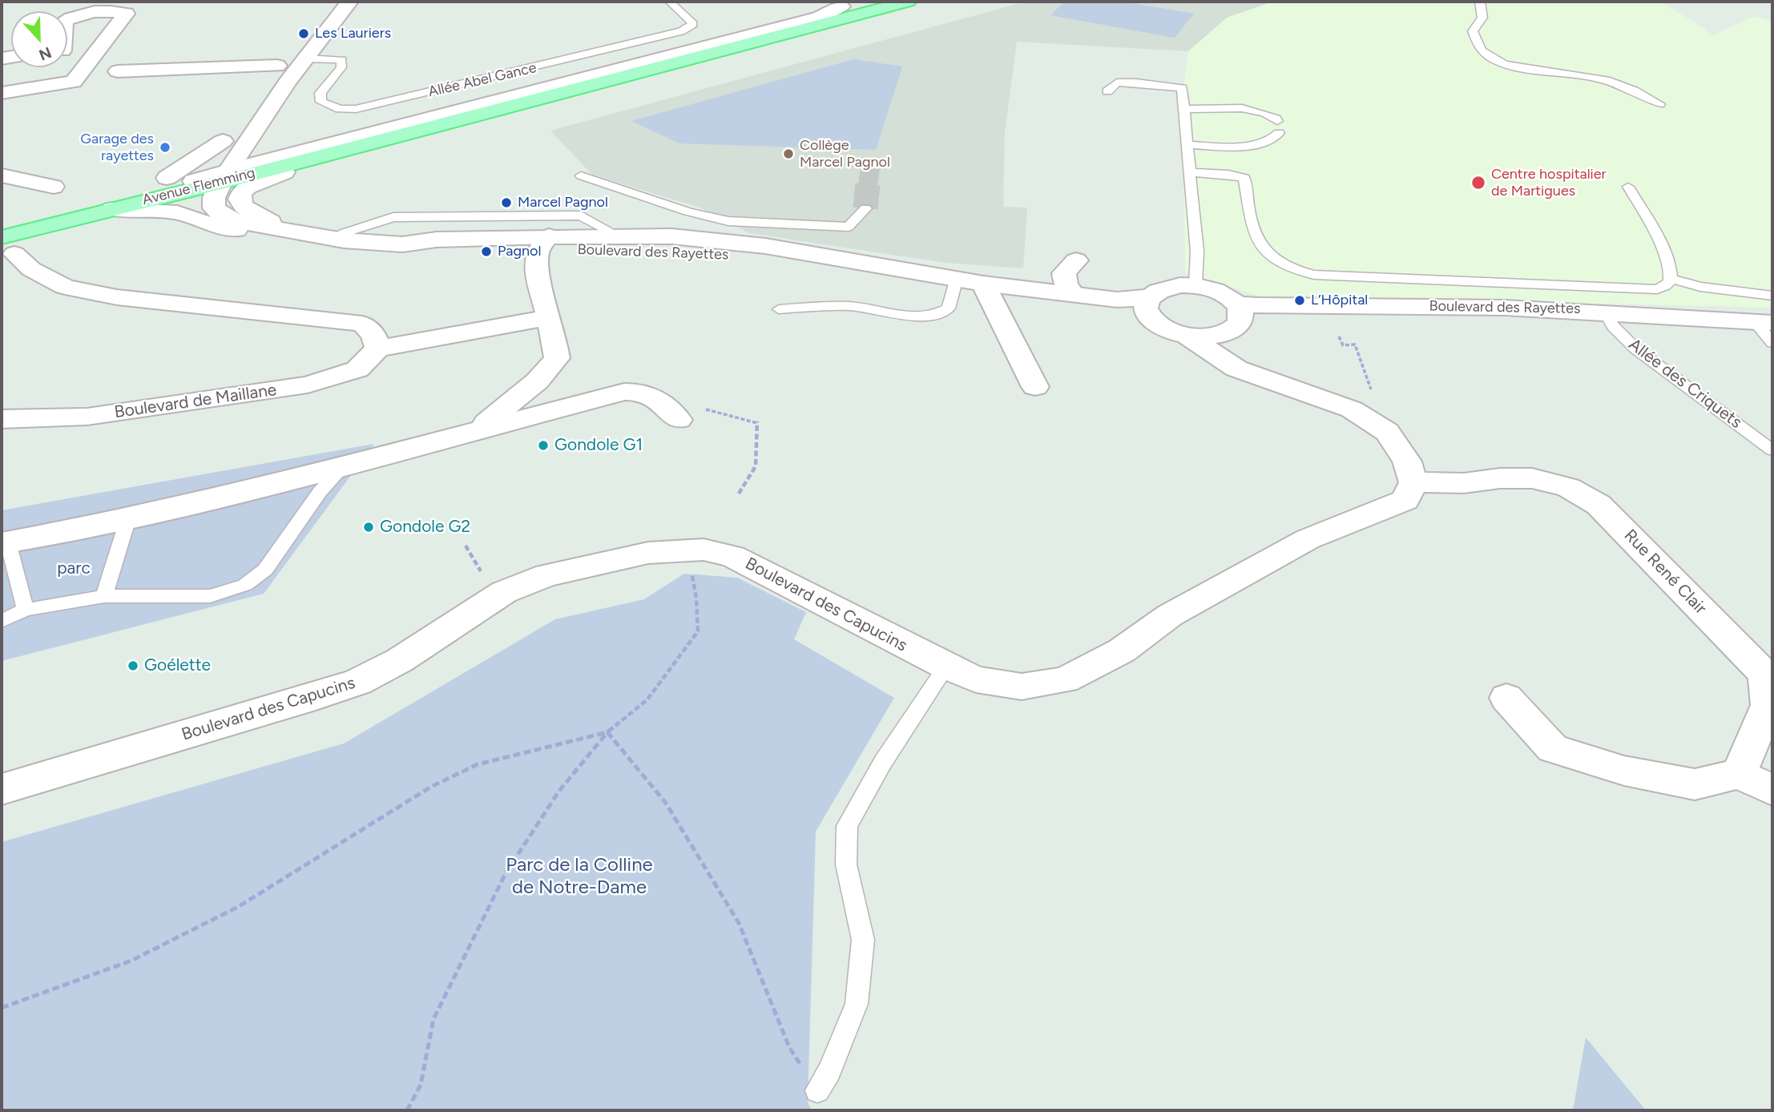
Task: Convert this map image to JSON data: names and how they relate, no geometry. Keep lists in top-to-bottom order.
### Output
{
  "streets": {
    "main road": [
      "Avenue Flemming",
      "Boulevard des Rayettes",
      "Boulevard de Maillane",
      "Rue René Clair",
      "Boulevard des Capucins"
    ],
    "lane": ["Allée Abel Gance", "Allée des Criquets"]
  },
  "crossings": [
    ["Avenue Flemming", "Boulevard des Rayettes"],
    ["Boulevard des Rayettes", "Allée des Criquets"],
    ["Rue René Clair", "Boulevard des Capucins"]
  ],
  "parks": ["parc", "Parc de la Colline de Notre-Dame"],
  "places": [
    "Les Lauriers",
    "Garage des rayettes",
    "Collège Marcel Pagnol",
    "Centre hospitalier de Martigues",
    "Marcel Pagnol",
    "Pagnol",
    "L’Hôpital",
    "Gondole G1",
    "Gondole G2",
    "Goélette"
  ],
  "north": "bottom"
}
